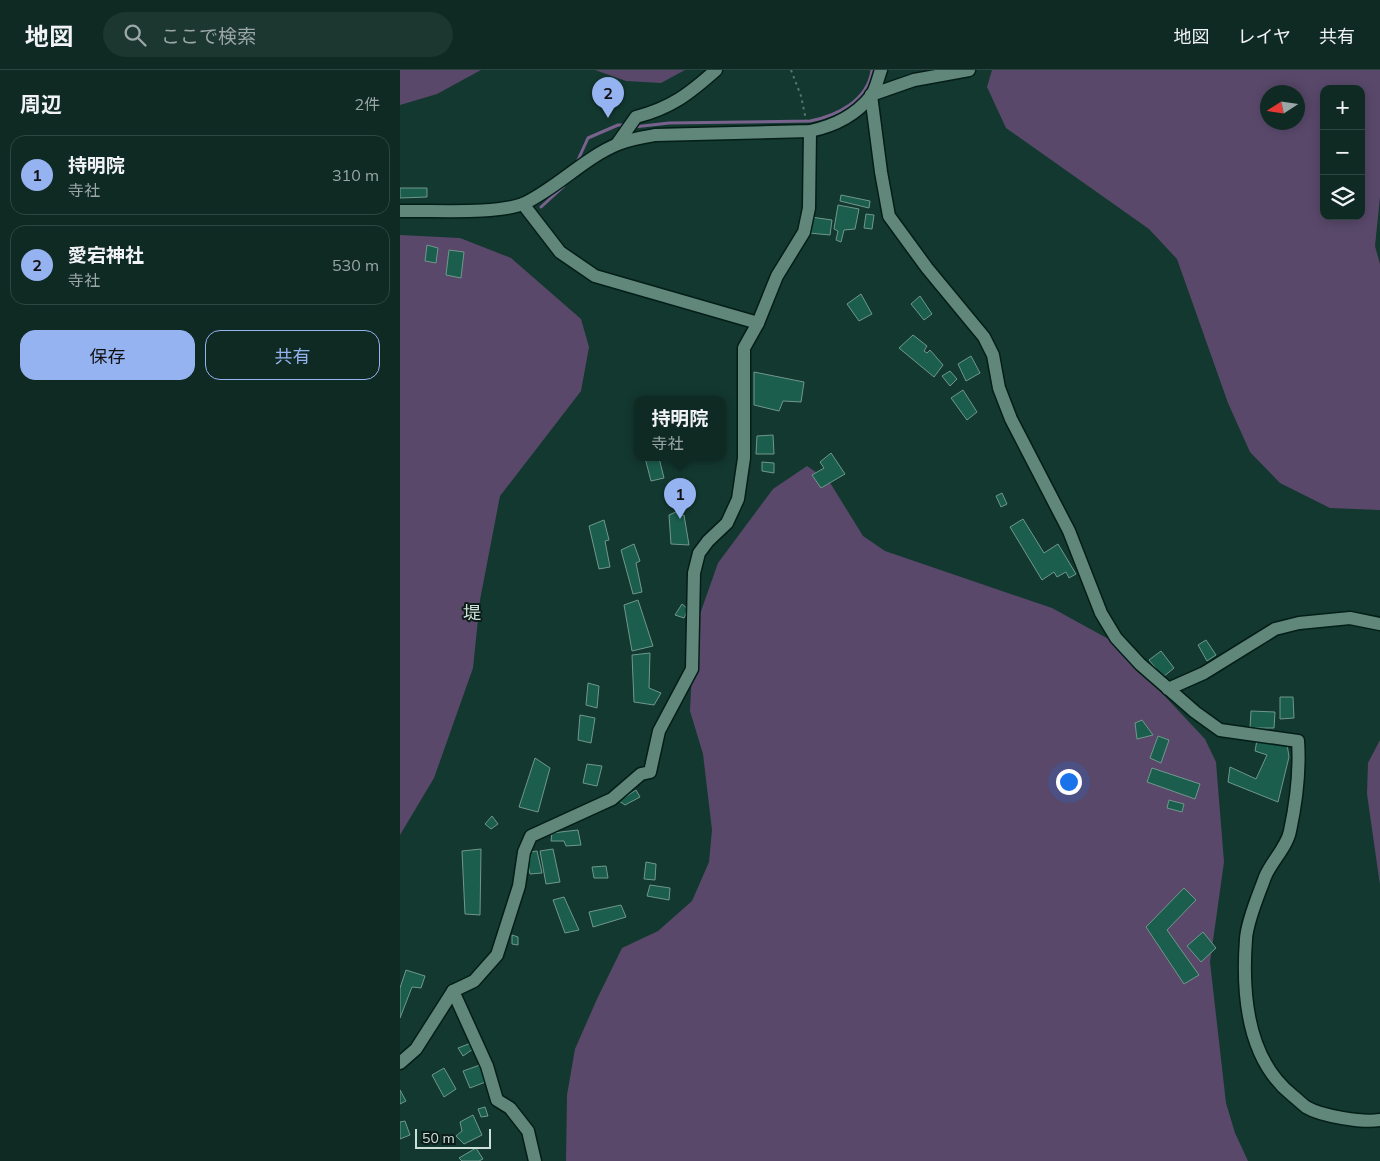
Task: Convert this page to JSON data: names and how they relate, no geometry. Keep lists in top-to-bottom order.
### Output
{
  "districts": ["堤"],
  "scale_bar": "50 m",
  "north": "left",
  "page": {
    "header": "地図",
    "search": "ここで検索",
    "nav": ["地図", "レイヤ", "共有"],
    "heading": ["周辺", "2件"],
    "pins": ["2", "1"],
    "map_buttons": ["+", "−"],
    "list": [
      {
        "mark": "1",
        "name": "持明院",
        "note": "寺社",
        "value": "310 m"
      },
      {
        "mark": "2",
        "name": "愛宕神社",
        "note": "寺社",
        "value": "530 m"
      }
    ],
    "buttons": ["保存", "共有"],
    "popup": ["持明院", "寺社"],
    "scale": "50 m"
  }
}
